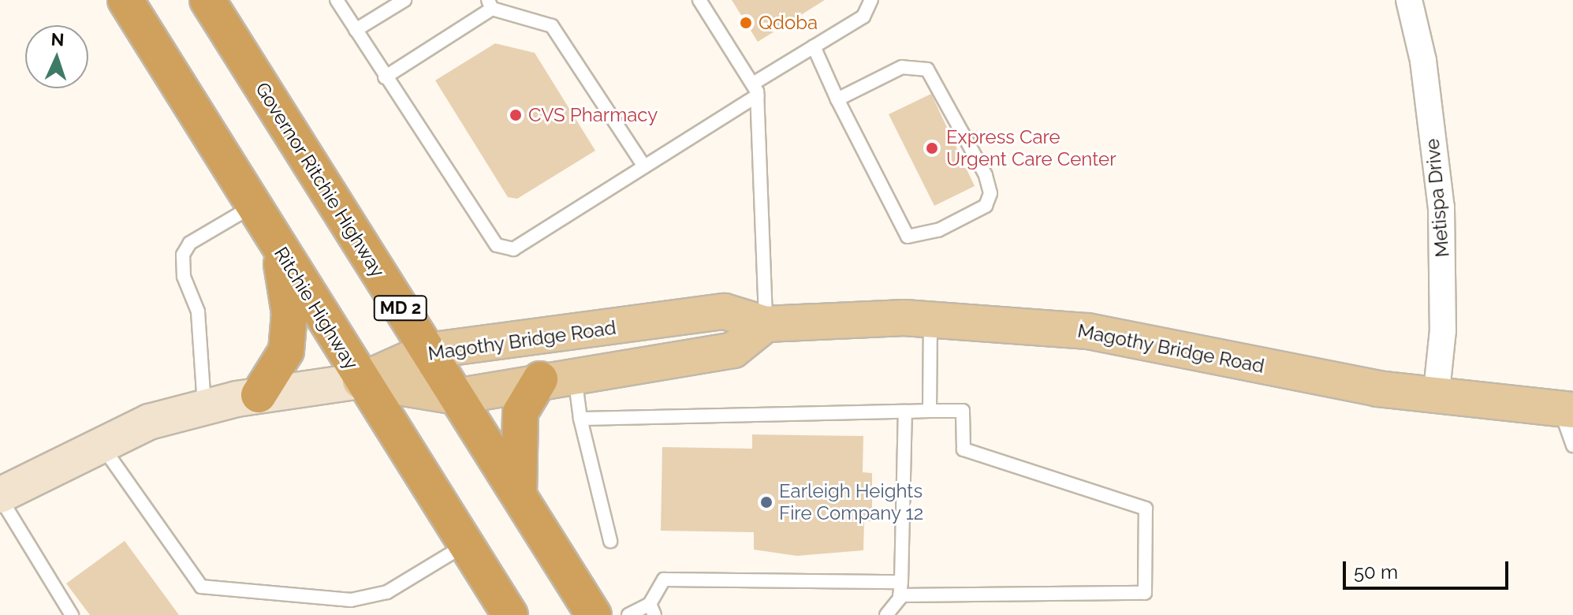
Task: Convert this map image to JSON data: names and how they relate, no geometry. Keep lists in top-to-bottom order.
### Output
{
  "streets": {
    "highway": ["Governor Ritchie Highway", "Ritchie Highway", "MD 2"],
    "main road": ["Magothy Bridge Road"],
    "street": ["Metispa Drive"]
  },
  "crossings": [
    ["Governor Ritchie Highway", "Magothy Bridge Road"],
    ["Metispa Drive", "Magothy Bridge Road"],
    ["Ritchie Highway", "Magothy Bridge Road"]
  ],
  "places": [
    "Qdoba",
    "CVS Pharmacy",
    "Express Care Urgent Care Center",
    "Earleigh Heights Fire Company 12"
  ],
  "scale_bar": "50 m",
  "north": "top"
}
